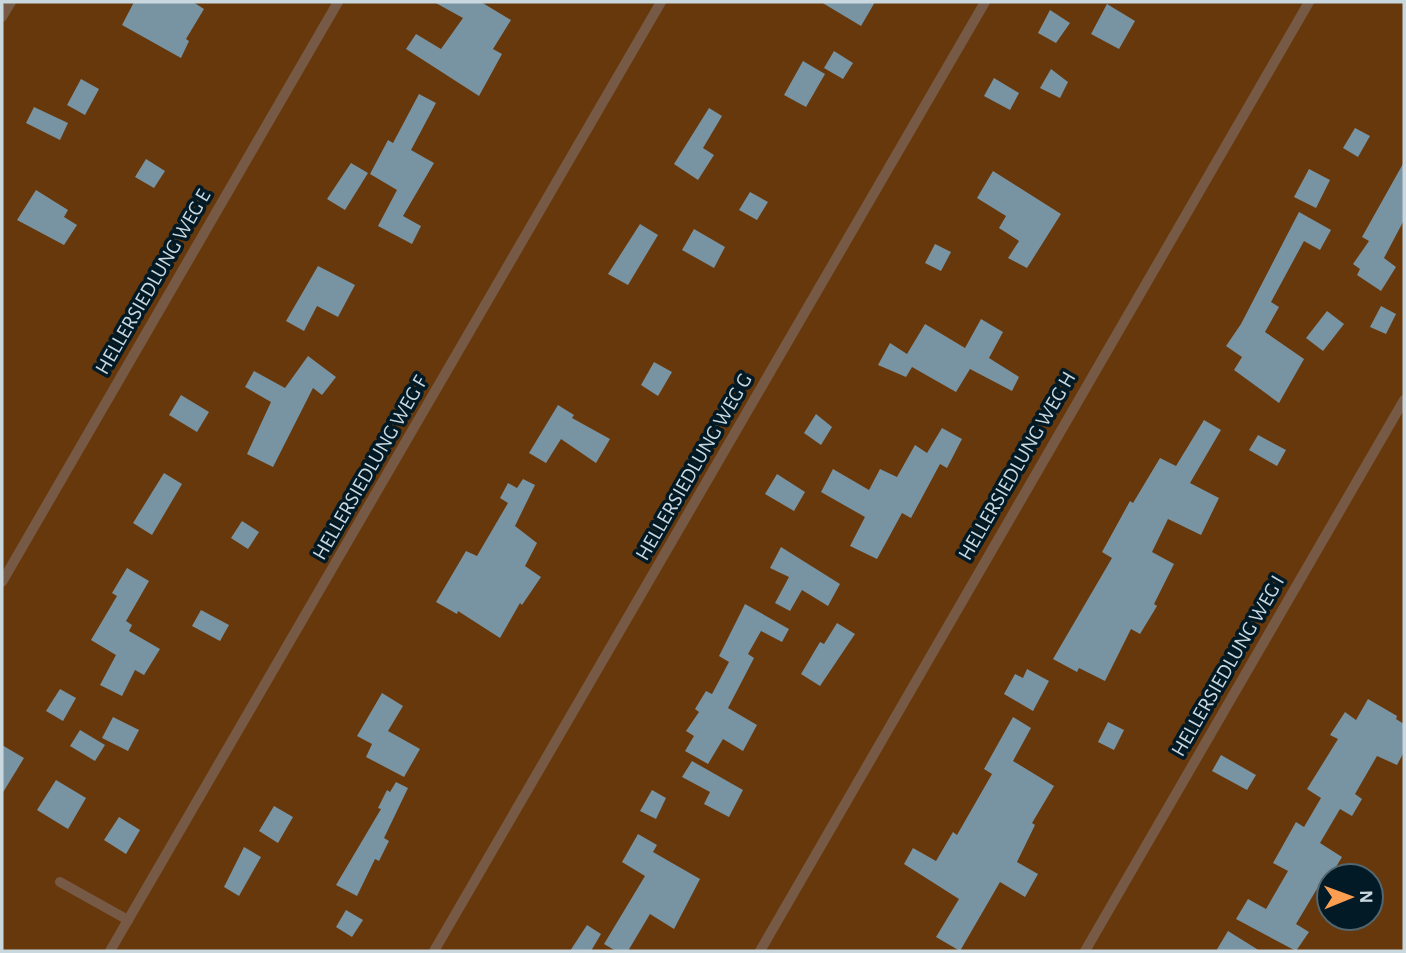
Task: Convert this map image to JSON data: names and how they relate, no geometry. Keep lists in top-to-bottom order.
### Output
{
  "streets": {
    "lane": [
      "HELLERSIEDLUNG WEG E",
      "HELLERSIEDLUNG WEG H",
      "HELLERSIEDLUNG WEG G",
      "HELLERSIEDLUNG WEG F",
      "HELLERSIEDLUNG WEG I"
    ]
  },
  "north": "right"
}
